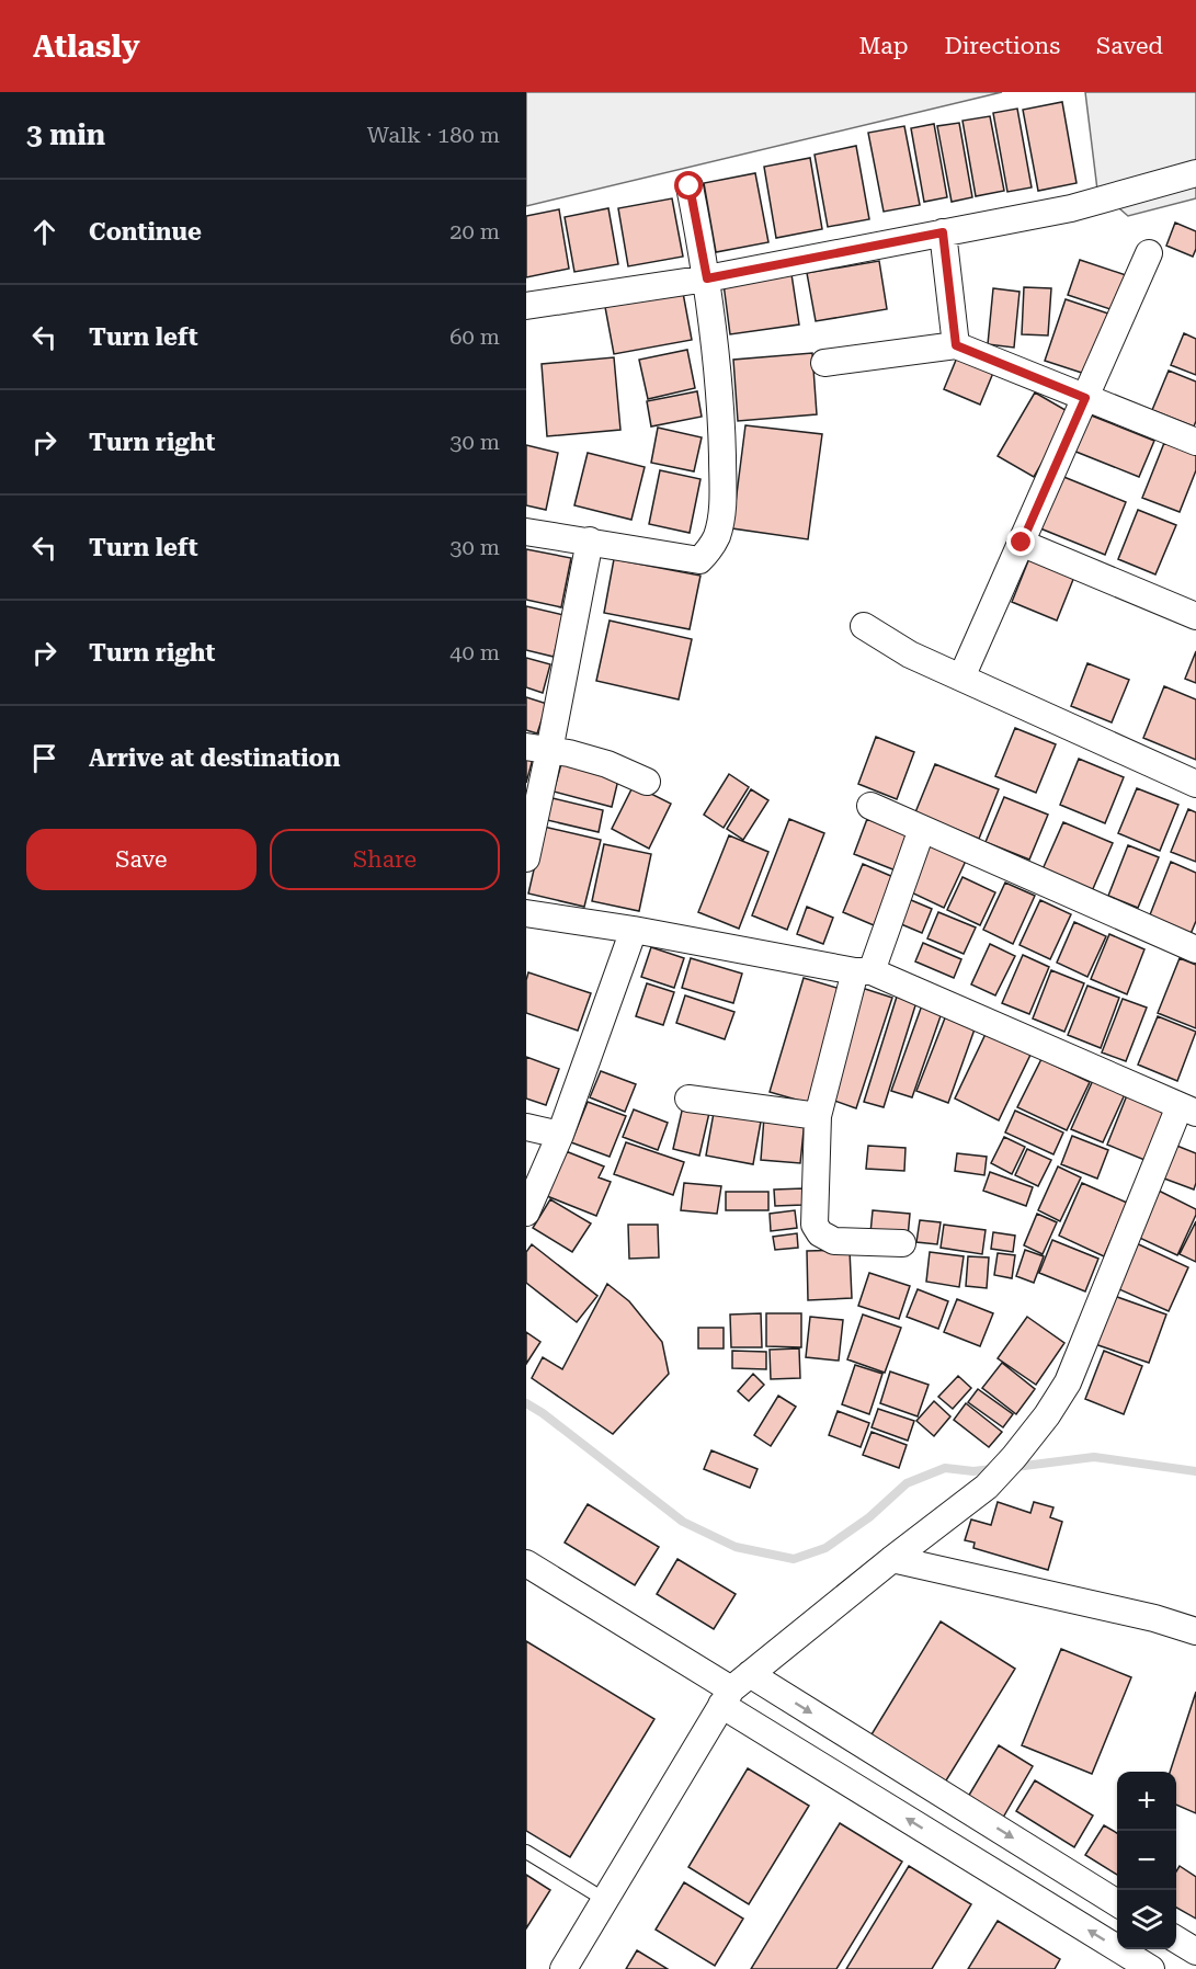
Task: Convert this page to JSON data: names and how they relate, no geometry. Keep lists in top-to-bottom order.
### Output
{
  "page": {
    "header": "Atlasly",
    "nav": ["Map", "Directions", "Saved"],
    "heading": ["3 min", "Walk · 180 m"],
    "list": [
      ["Continue", "20 m"],
      ["Turn left", "60 m"],
      ["Turn right", "30 m"],
      ["Turn left", "30 m"],
      ["Turn right", "40 m"],
      "Arrive at destination"
    ],
    "buttons": ["Save", "Share"],
    "map_buttons": ["+", "−"]
  }
}
